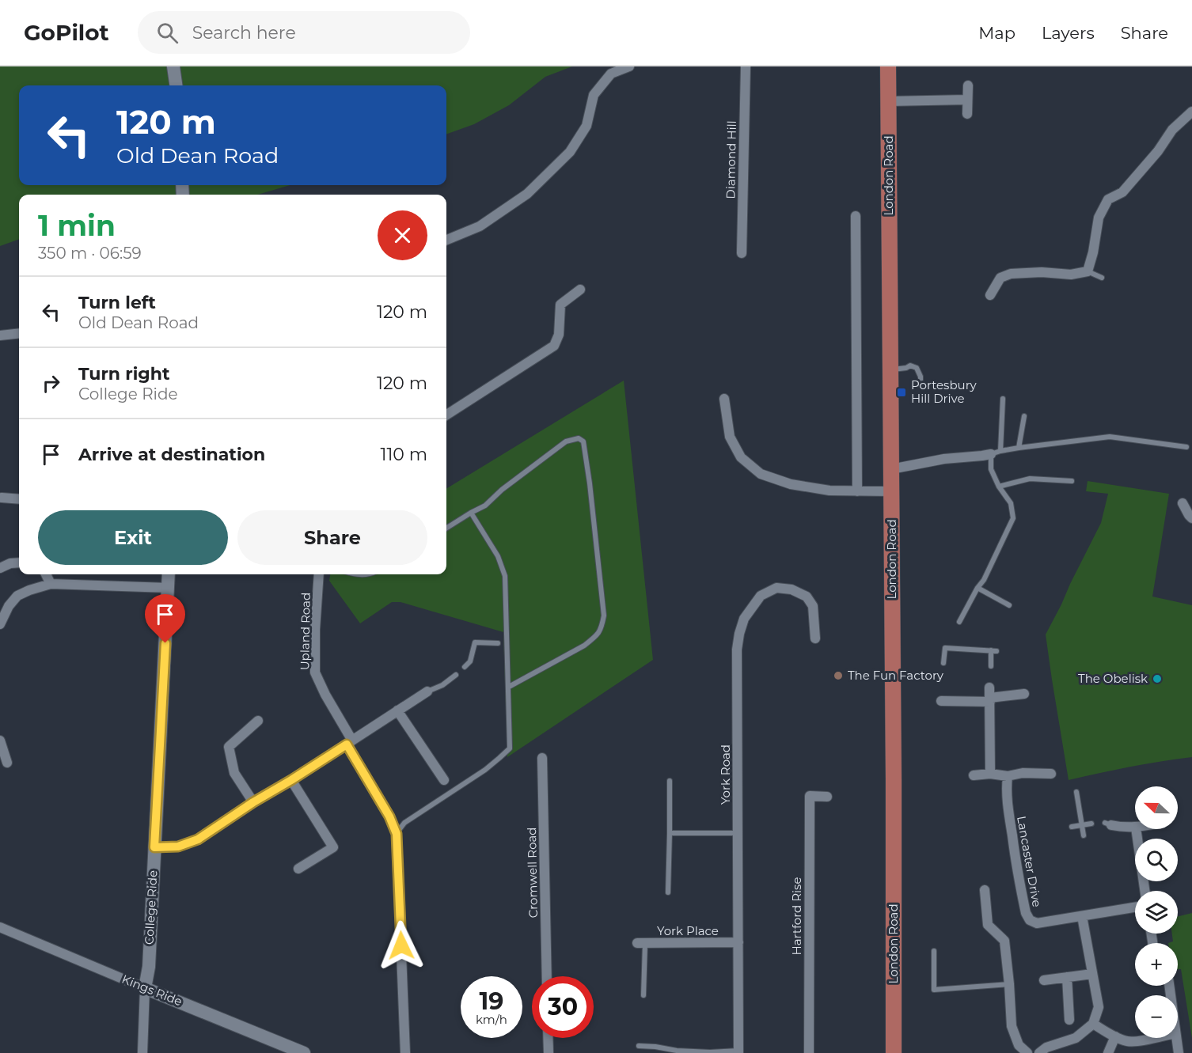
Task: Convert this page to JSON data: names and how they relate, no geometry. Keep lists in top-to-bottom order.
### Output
{
  "streets": {
    "main road": ["London Road"],
    "street": [
      "Diamond Hill",
      "Upland Road",
      "York Road",
      "Lancaster Drive",
      "Cromwell Road",
      "College Ride",
      "Hartford Rise",
      "York Place",
      "Kings Ride"
    ]
  },
  "crossings": [
    ["York Road", "York Place"],
    ["College Ride", "Kings Ride"]
  ],
  "places": {
    "transit": ["Portesbury Hill Drive"],
    "other": ["The Fun Factory", "The Obelisk"]
  },
  "north": "left",
  "page": {
    "header": "GoPilot",
    "search": "Search here",
    "nav": ["Map", "Layers", "Share"],
    "turn": ["120 m", "Old Dean Road"],
    "heading": ["1 min", "350 m · 06:59"],
    "list": [
      {
        "name": "Turn left",
        "note": "Old Dean Road",
        "value": "120 m"
      },
      {
        "name": "Turn right",
        "note": "College Ride",
        "value": "120 m"
      },
      {
        "name": "Arrive at destination",
        "value": "110 m"
      }
    ],
    "buttons": ["Exit", "Share"],
    "map_buttons": ["+", "−"],
    "speed": "19 km/h",
    "limit": "30"
  }
}
